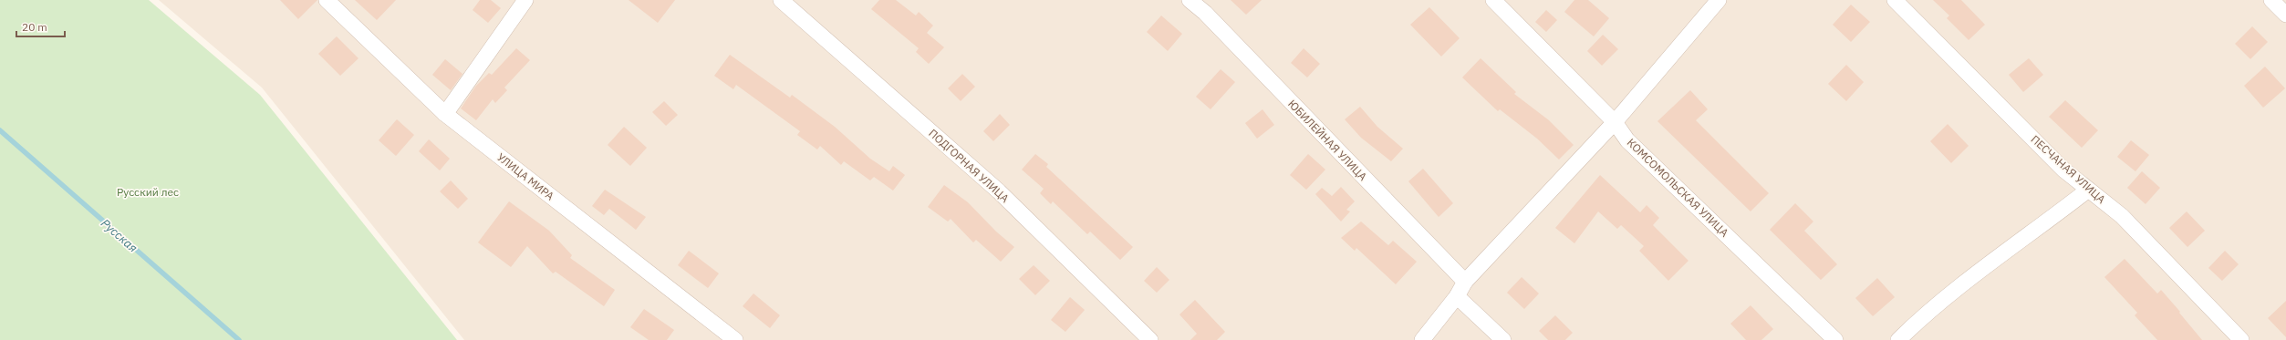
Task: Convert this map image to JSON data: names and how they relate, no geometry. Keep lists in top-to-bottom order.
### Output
{
  "streets": {
    "street": [
      "ЮБИЛЕЙНАЯ УЛИЦА",
      "ПОДГОРНАЯ УЛИЦА",
      "ПЕСЧАНАЯ УЛИЦА",
      "УЛИЦА МИРА",
      "КОМСОМОЛЬСКАЯ УЛИЦА"
    ]
  },
  "water": ["Русская"],
  "parks": ["Русский лес"],
  "scale_bar": "20 m"
}
